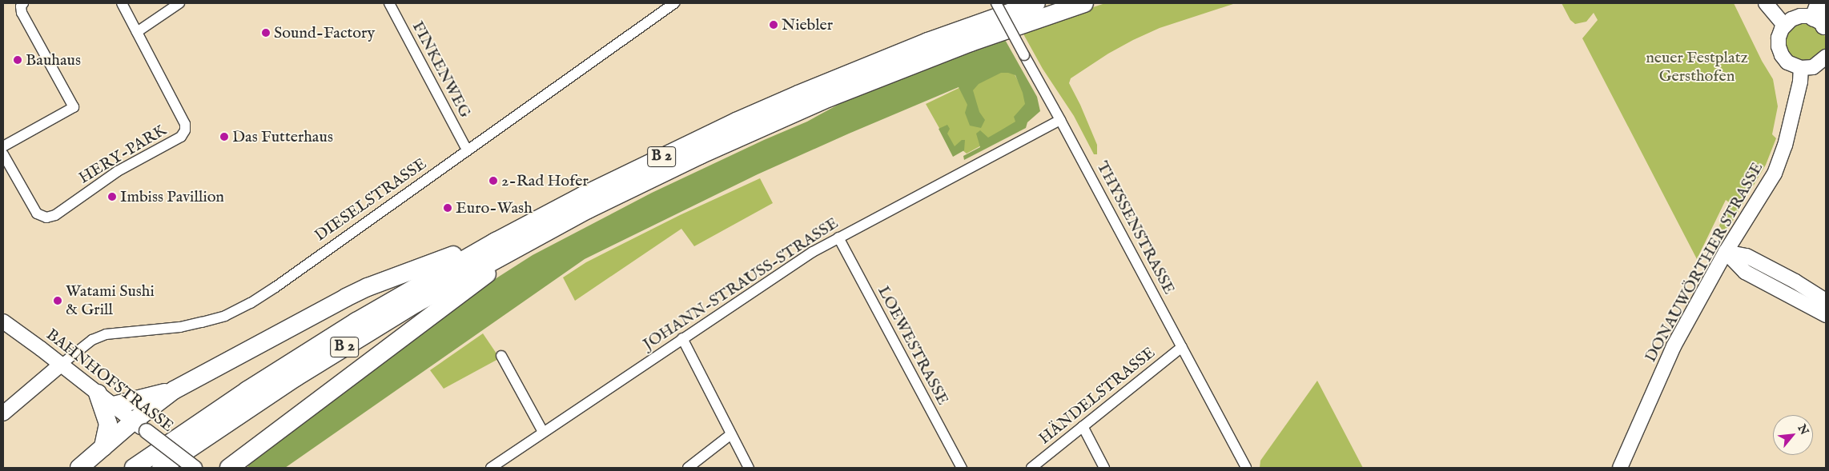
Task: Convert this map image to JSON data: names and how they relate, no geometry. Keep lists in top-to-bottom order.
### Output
{
  "streets": {
    "highway": ["B 2"],
    "main road": ["DONAUWÖRTHER STRASSE", "BAHNHOFSTRASSE"],
    "street": [
      "FINKENWEG",
      "HERY-PARK",
      "DIESELSTRASSE",
      "THYSSENSTRASSE",
      "JOHANN-STRAUSS-STRASSE",
      "LOEWESTRASSE",
      "HÄNDELSTRASSE"
    ]
  },
  "crossings": [
    ["FINKENWEG", "DIESELSTRASSE"],
    ["DIESELSTRASSE", "BAHNHOFSTRASSE"],
    ["THYSSENSTRASSE", "JOHANN-STRAUSS-STRASSE"],
    ["THYSSENSTRASSE", "HÄNDELSTRASSE"],
    ["JOHANN-STRAUSS-STRASSE", "LOEWESTRASSE"]
  ],
  "parks": ["neuer Festplatz Gersthofen"],
  "places": [
    "Niebler",
    "Sound-Factory",
    "Bauhaus",
    "Das Futterhaus",
    "2-Rad Hofer",
    "Imbiss Pavillion",
    "Euro-Wash",
    "Watami Sushi & Grill"
  ],
  "north": "top right"
}
